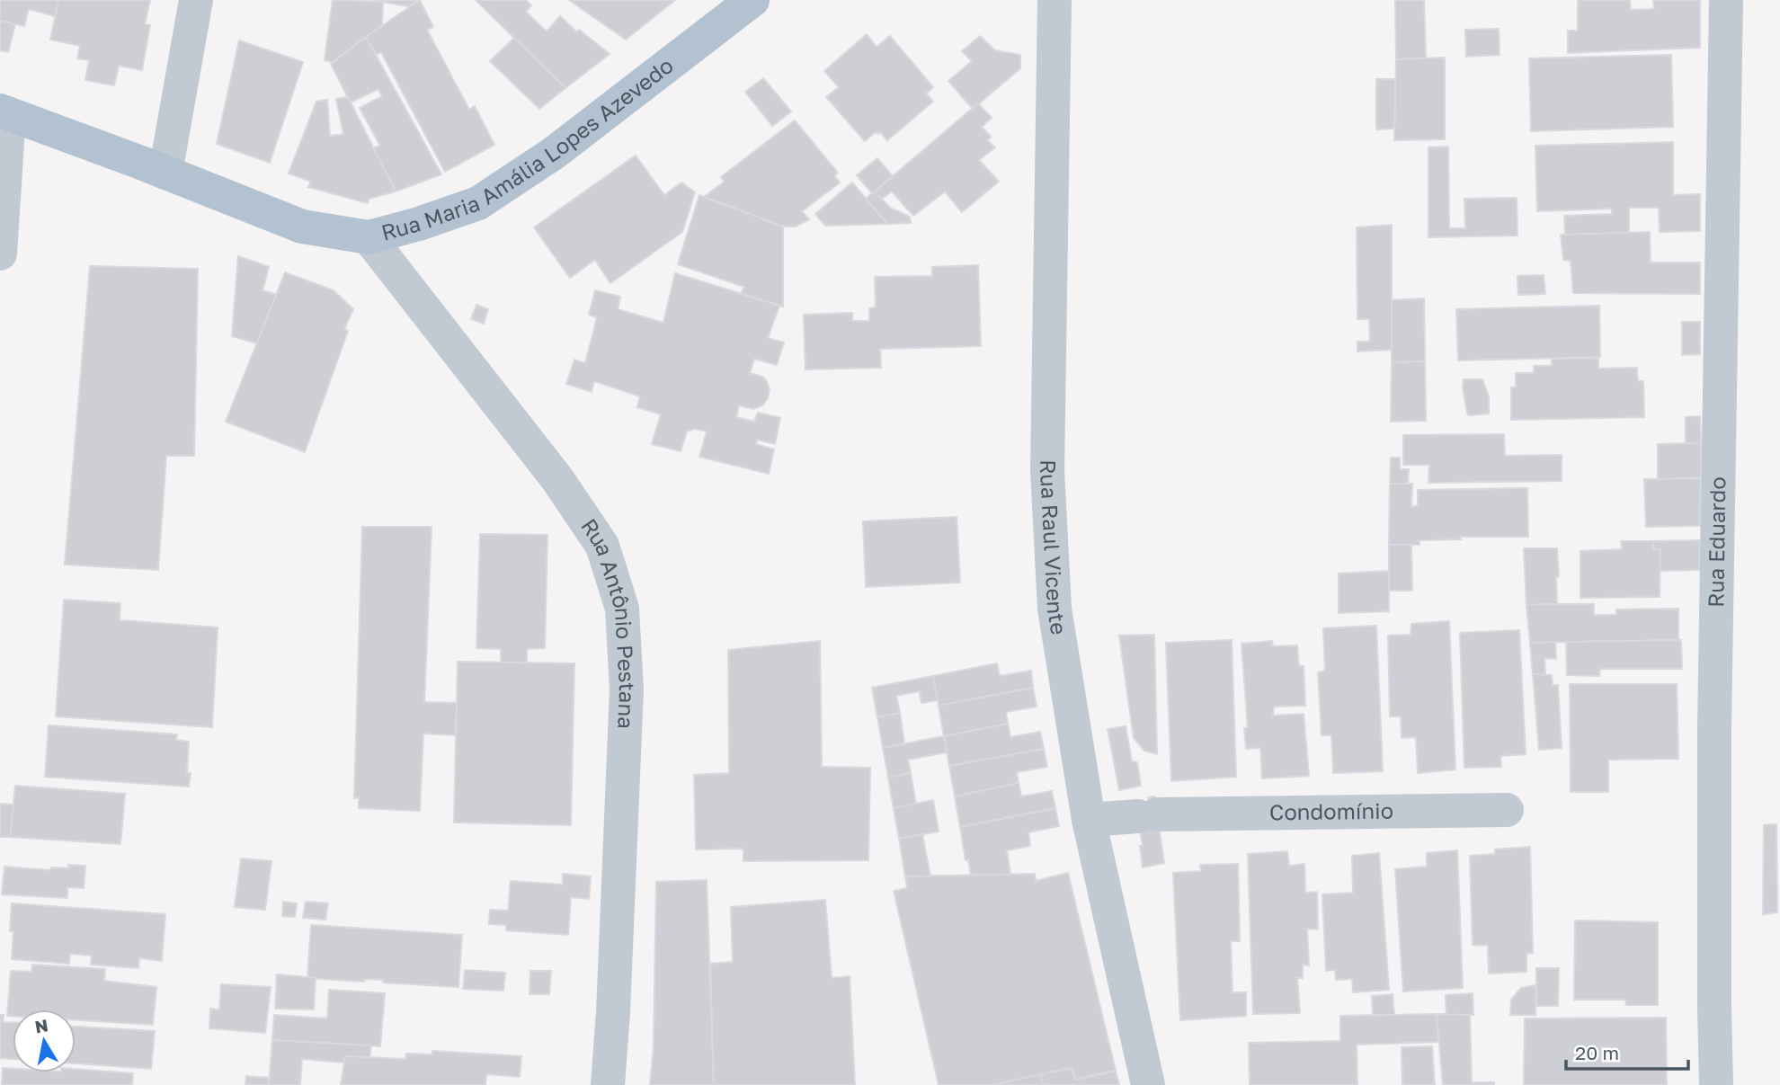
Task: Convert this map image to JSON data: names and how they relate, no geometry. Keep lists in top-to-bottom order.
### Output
{
  "streets": {
    "main road": ["Rua Maria Amália Lopes Azevedo"],
    "street": [
      "Rua Eduardo",
      "Rua Raul Vicente",
      "Rua Antônio Pestana",
      "Condomínio"
    ]
  },
  "crossings": [
    ["Rua Maria Amália Lopes Azevedo", "Rua Antônio Pestana"],
    ["Rua Raul Vicente", "Condomínio"]
  ],
  "scale_bar": "20 m",
  "north": "top"
}
